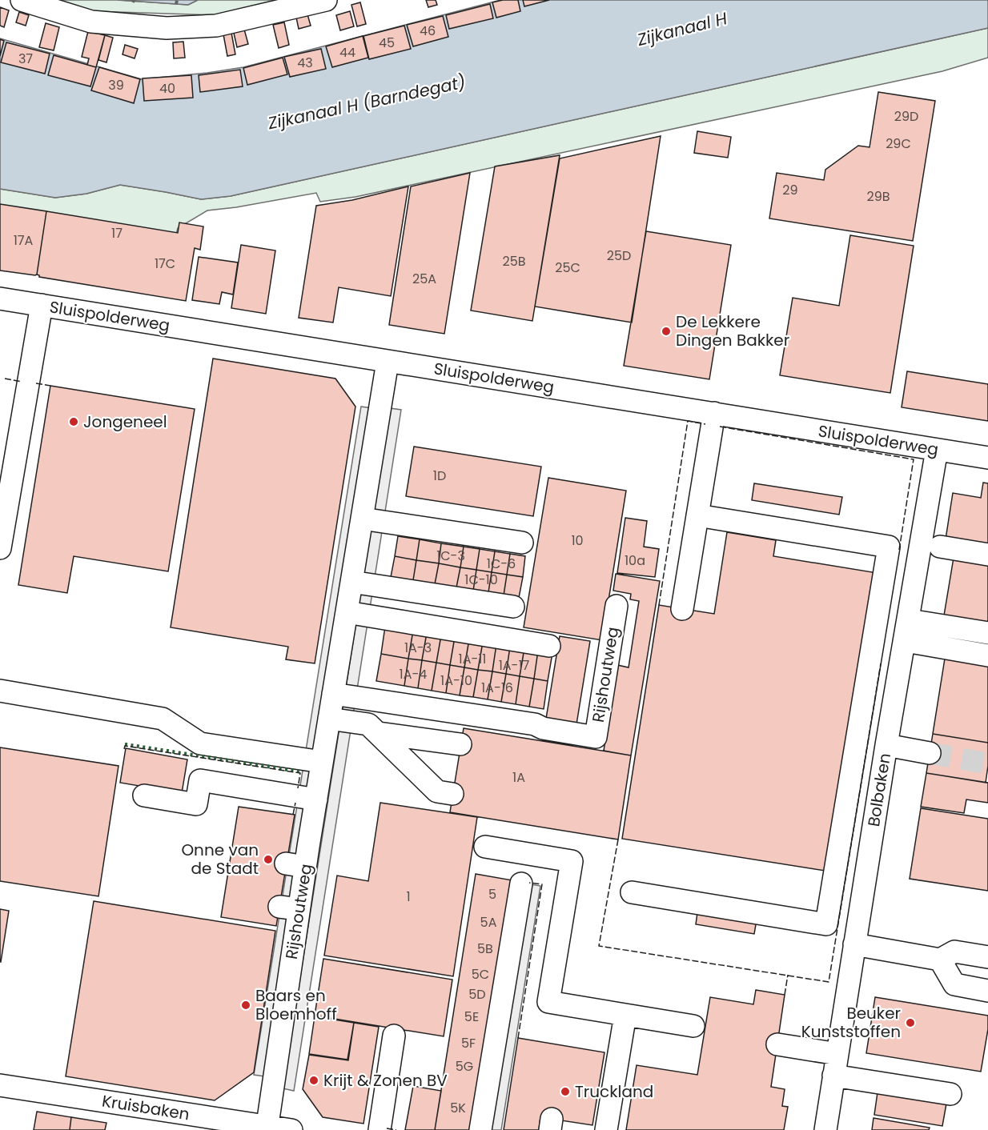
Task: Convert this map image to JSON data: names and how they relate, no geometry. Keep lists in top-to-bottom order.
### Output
{
  "streets": {
    "street": [
      "Sluispolderweg",
      "Rijshoutweg",
      "Bolbaken",
      "Kruisbaken"
    ]
  },
  "crossings": [
    ["Sluispolderweg", "Rijshoutweg"],
    ["Sluispolderweg", "Bolbaken"],
    ["Rijshoutweg", "Kruisbaken"]
  ],
  "water": ["Zijkanaal H", "Zijkanaal H (Barndegat)"],
  "places": [
    "De Lekkere Dingen Bakker",
    "Jongeneel",
    "Onne van de Stadt",
    "Baars en Bloemhoff",
    "Beuker Kunststoffen",
    "Krijt & Zonen BV",
    "Truckland"
  ],
  "house_numbers": [
    "46",
    "45",
    "44",
    "37",
    "43",
    "39",
    "40",
    "29D",
    "29C",
    "29",
    "29B",
    "17",
    "17A",
    "25D",
    "25B",
    "17C",
    "25C",
    "25A",
    "1D",
    "10",
    "1C-3",
    "10a",
    "1C-6",
    "1C-10",
    "1A-3",
    "1A-11",
    "1A-17",
    "1A-4",
    "1A-10",
    "1A-16",
    "1A",
    "5",
    "1",
    "5A",
    "5B",
    "5C",
    "5D",
    "5E",
    "5F",
    "5G",
    "5K"
  ]
}
